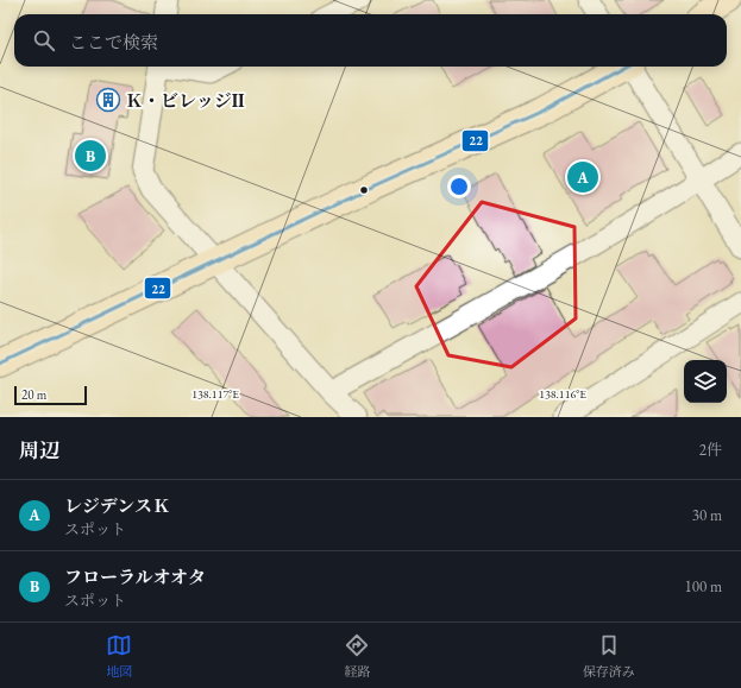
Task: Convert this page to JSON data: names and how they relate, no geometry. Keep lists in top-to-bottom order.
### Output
{
  "places": {
    "building": ["Ｋ・ビレッジⅡ"]
  },
  "lines": ["transit line 22"],
  "scale_bar": "20 m",
  "page": {
    "search": "ここで検索",
    "pins": ["B", "A"],
    "scale": "20 m",
    "heading": ["周辺", "2件"],
    "list": [
      {
        "mark": "A",
        "name": "レジデンスＫ",
        "note": "スポット",
        "value": "30 m"
      },
      {
        "mark": "B",
        "name": "フローラルオオタ",
        "note": "スポット",
        "value": "100 m"
      }
    ],
    "nav": ["地図", "経路", "保存済み"]
  },
  "coordinates": ["138.117°E", "138.116°E"]
}
